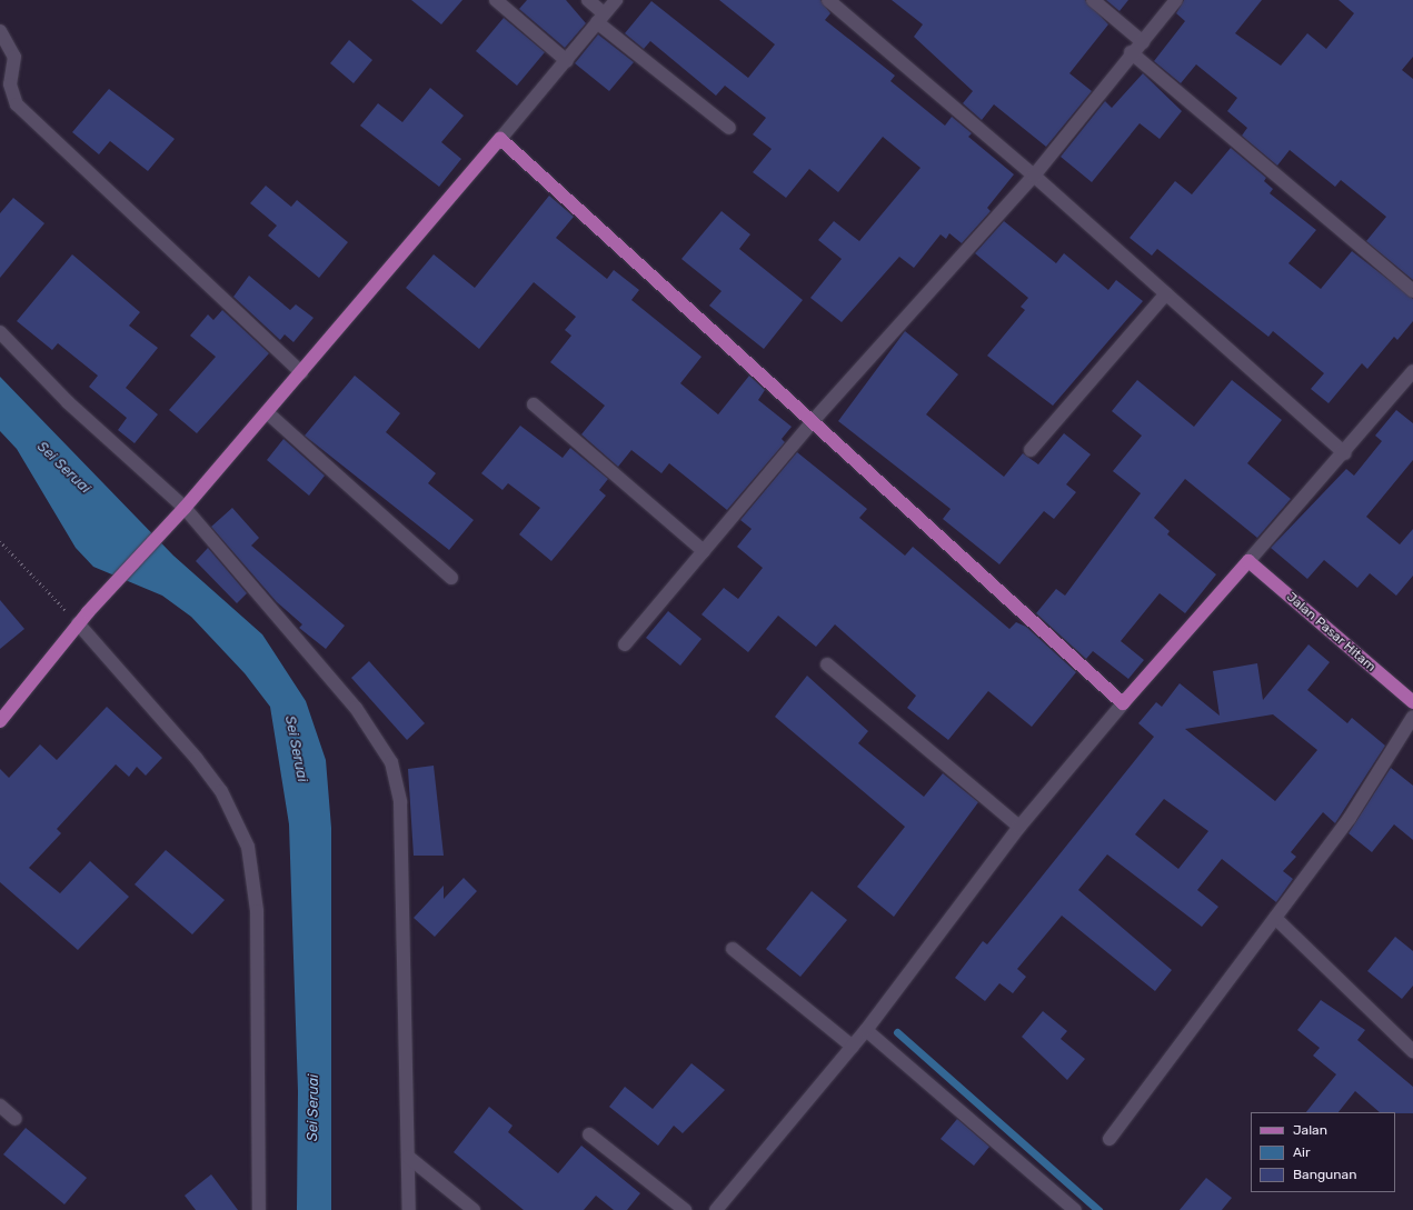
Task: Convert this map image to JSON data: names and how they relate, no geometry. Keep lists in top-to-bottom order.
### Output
{
  "streets": {
    "main road": ["Jalan Pasar Hitam"]
  },
  "water": ["Sei Seruai"],
  "legend": ["Jalan", "Air", "Bangunan"]
}
